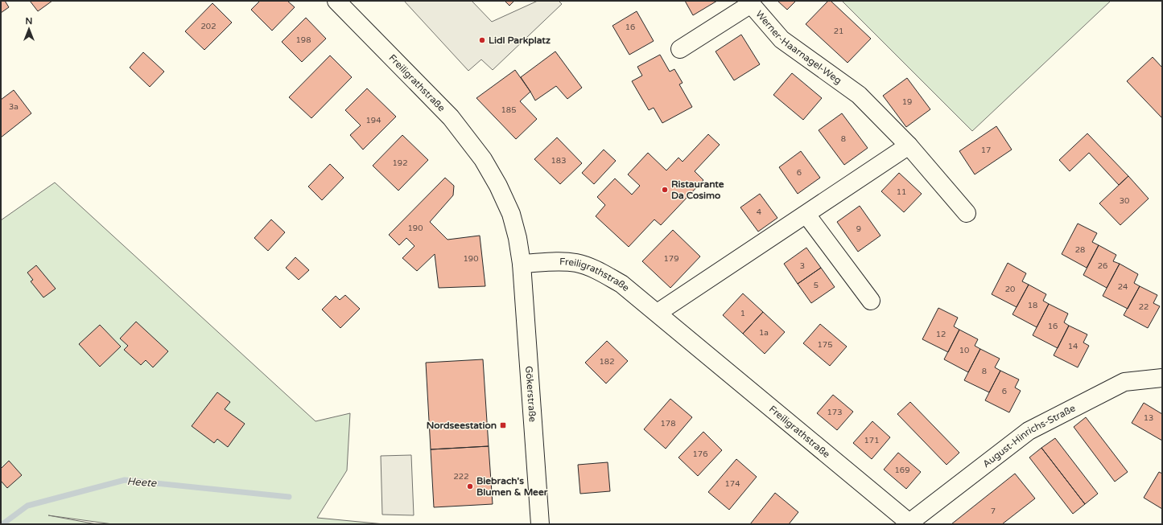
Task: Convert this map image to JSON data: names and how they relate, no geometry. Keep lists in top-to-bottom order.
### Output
{
  "streets": {
    "street": [
      "Werner-Haarnagel-Weg",
      "Freiligrathstraße",
      "Gökerstraße",
      "August-Hinrichs-Straße"
    ]
  },
  "crossings": [
    ["Freiligrathstraße", "Gökerstraße"],
    ["Freiligrathstraße", "August-Hinrichs-Straße"]
  ],
  "water": ["Heete"],
  "places": {
    "other": ["Lidl Parkplatz", "Ristaurante Da Cosimo", "Biebrach's Blumen & Meer"],
    "transit": ["Nordseestation"]
  },
  "house_numbers": [
    "202",
    "16",
    "21",
    "198",
    "19",
    "3a",
    "185",
    "194",
    "8",
    "17",
    "183",
    "192",
    "6",
    "11",
    "30",
    "4",
    "190",
    "9",
    "28",
    "190",
    "179",
    "3",
    "26",
    "5",
    "24",
    "20",
    "18",
    "22",
    "1",
    "16",
    "1a",
    "12",
    "175",
    "14",
    "10",
    "182",
    "8",
    "6",
    "173",
    "13",
    "178",
    "171",
    "176",
    "169",
    "222",
    "174",
    "7"
  ],
  "north": "top"
}
